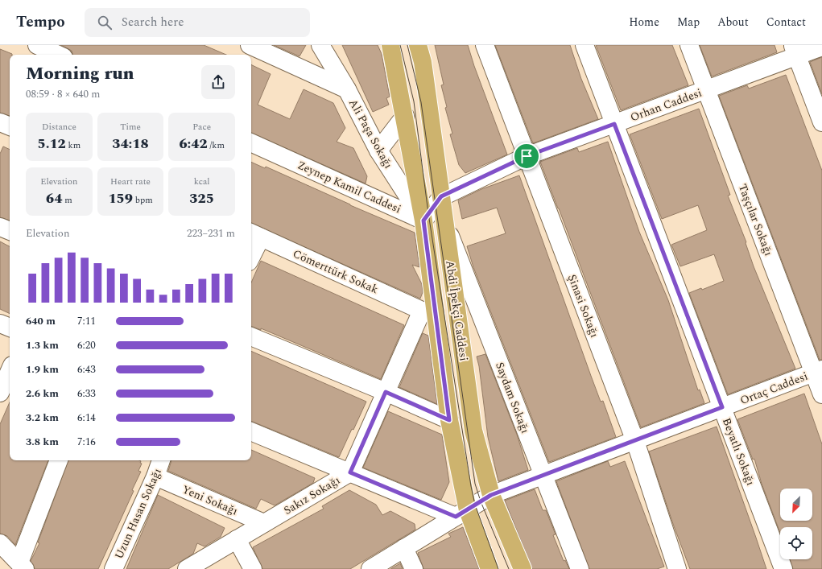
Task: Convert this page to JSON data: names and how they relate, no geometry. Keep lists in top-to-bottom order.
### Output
{
  "streets": {
    "main road": ["Abdi İpekçi Caddesi"],
    "street": [
      "Orhan Caddesi",
      "Ali Paşa Sokağı",
      "Zeynep Kamil Caddesi",
      "Taşçılar Sokağı",
      "Cömerttürk Sokak",
      "Şinasi Sokağı",
      "Ortaç Caddesi",
      "Saydam Sokağı",
      "Beyatlı Sokağı",
      "Sakız Sokağı",
      "Yeni Sokağı",
      "Uzun Hasan Sokağı"
    ]
  },
  "crossings": [
    ["Orhan Caddesi", "Taşçılar Sokağı"],
    ["Orhan Caddesi", "Şinasi Sokağı"],
    ["Orhan Caddesi", "Abdi İpekçi Caddesi"],
    ["Orhan Caddesi", "Beyatlı Sokağı"],
    ["Ali Paşa Sokağı", "Zeynep Kamil Caddesi"],
    ["Ali Paşa Sokağı", "Abdi İpekçi Caddesi"],
    ["Zeynep Kamil Caddesi", "Abdi İpekçi Caddesi"],
    ["Taşçılar Sokağı", "Ortaç Caddesi"],
    ["Cömerttürk Sokak", "Sakız Sokağı"],
    ["Şinasi Sokağı", "Ortaç Caddesi"],
    ["Abdi İpekçi Caddesi", "Ortaç Caddesi"],
    ["Abdi İpekçi Caddesi", "Saydam Sokağı"],
    ["Ortaç Caddesi", "Saydam Sokağı"],
    ["Ortaç Caddesi", "Beyatlı Sokağı"],
    ["Sakız Sokağı", "Yeni Sokağı"],
    ["Yeni Sokağı", "Uzun Hasan Sokağı"]
  ],
  "north": "bottom left",
  "page": {
    "header": "Tempo",
    "search": "Search here",
    "nav": [
      "Home",
      "Map",
      "About",
      "Contact"
    ],
    "heading": ["Morning run", "08:59 · 8 × 640 m"],
    "stats": [
      ["Distance", "5.12 km"],
      ["Time", "34:18"],
      ["Pace", "6:42 /km"],
      ["Elevation", "64 m"],
      ["Heart rate", "159 bpm"],
      ["kcal", "325"]
    ],
    "chart": ["Elevation", "223–231 m"],
    "list": [
      {
        "name": "640 m",
        "note": "7:11"
      },
      {
        "name": "1.3 km",
        "note": "6:20"
      },
      {
        "name": "1.9 km",
        "note": "6:43"
      },
      {
        "name": "2.6 km",
        "note": "6:33"
      },
      {
        "name": "3.2 km",
        "note": "6:14"
      },
      {
        "name": "3.8 km",
        "note": "7:16"
      }
    ]
  }
}
